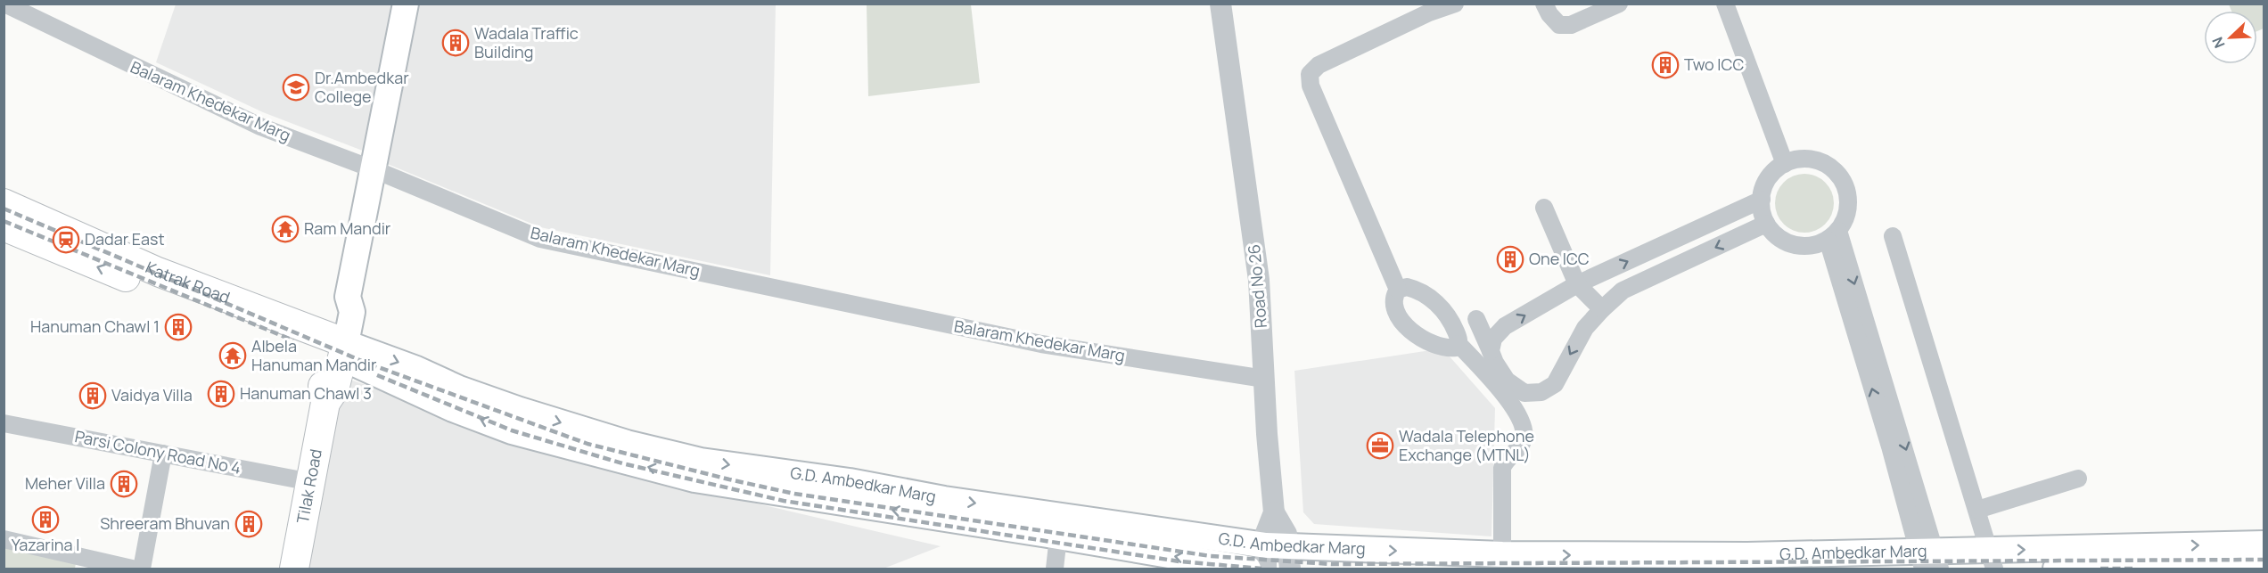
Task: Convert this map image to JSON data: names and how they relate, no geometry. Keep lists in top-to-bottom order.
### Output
{
  "streets": {
    "main road": ["Katrak Road", "Tilak Road", "G.D. Ambedkar Marg"],
    "street": ["Balaram Khedekar Marg", "Road No 26", "Parsi Colony Road No 4"]
  },
  "crossings": [
    ["Balaram Khedekar Marg", "Road No 26"],
    ["Katrak Road", "Tilak Road"],
    ["Katrak Road", "G.D. Ambedkar Marg"],
    ["Road No 26", "G.D. Ambedkar Marg"],
    ["Parsi Colony Road No 4", "Tilak Road"],
    ["Tilak Road", "G.D. Ambedkar Marg"]
  ],
  "places": {
    "building": [
      "Wadala Traffic Building",
      "Two ICC",
      "One ICC",
      "Hanuman Chawl 1",
      "Hanuman Chawl 3",
      "Vaidya Villa",
      "Meher Villa",
      "Yazarina I",
      "Shreeram Bhuvan"
    ],
    "school or university": ["Dr.Ambedkar College"],
    "temple": ["Ram Mandir", "Albela Hanuman Mandir"],
    "station": ["Dadar East"],
    "office": ["Wadala Telephone Exchange (MTNL)"]
  },
  "north": "bottom left"
}
